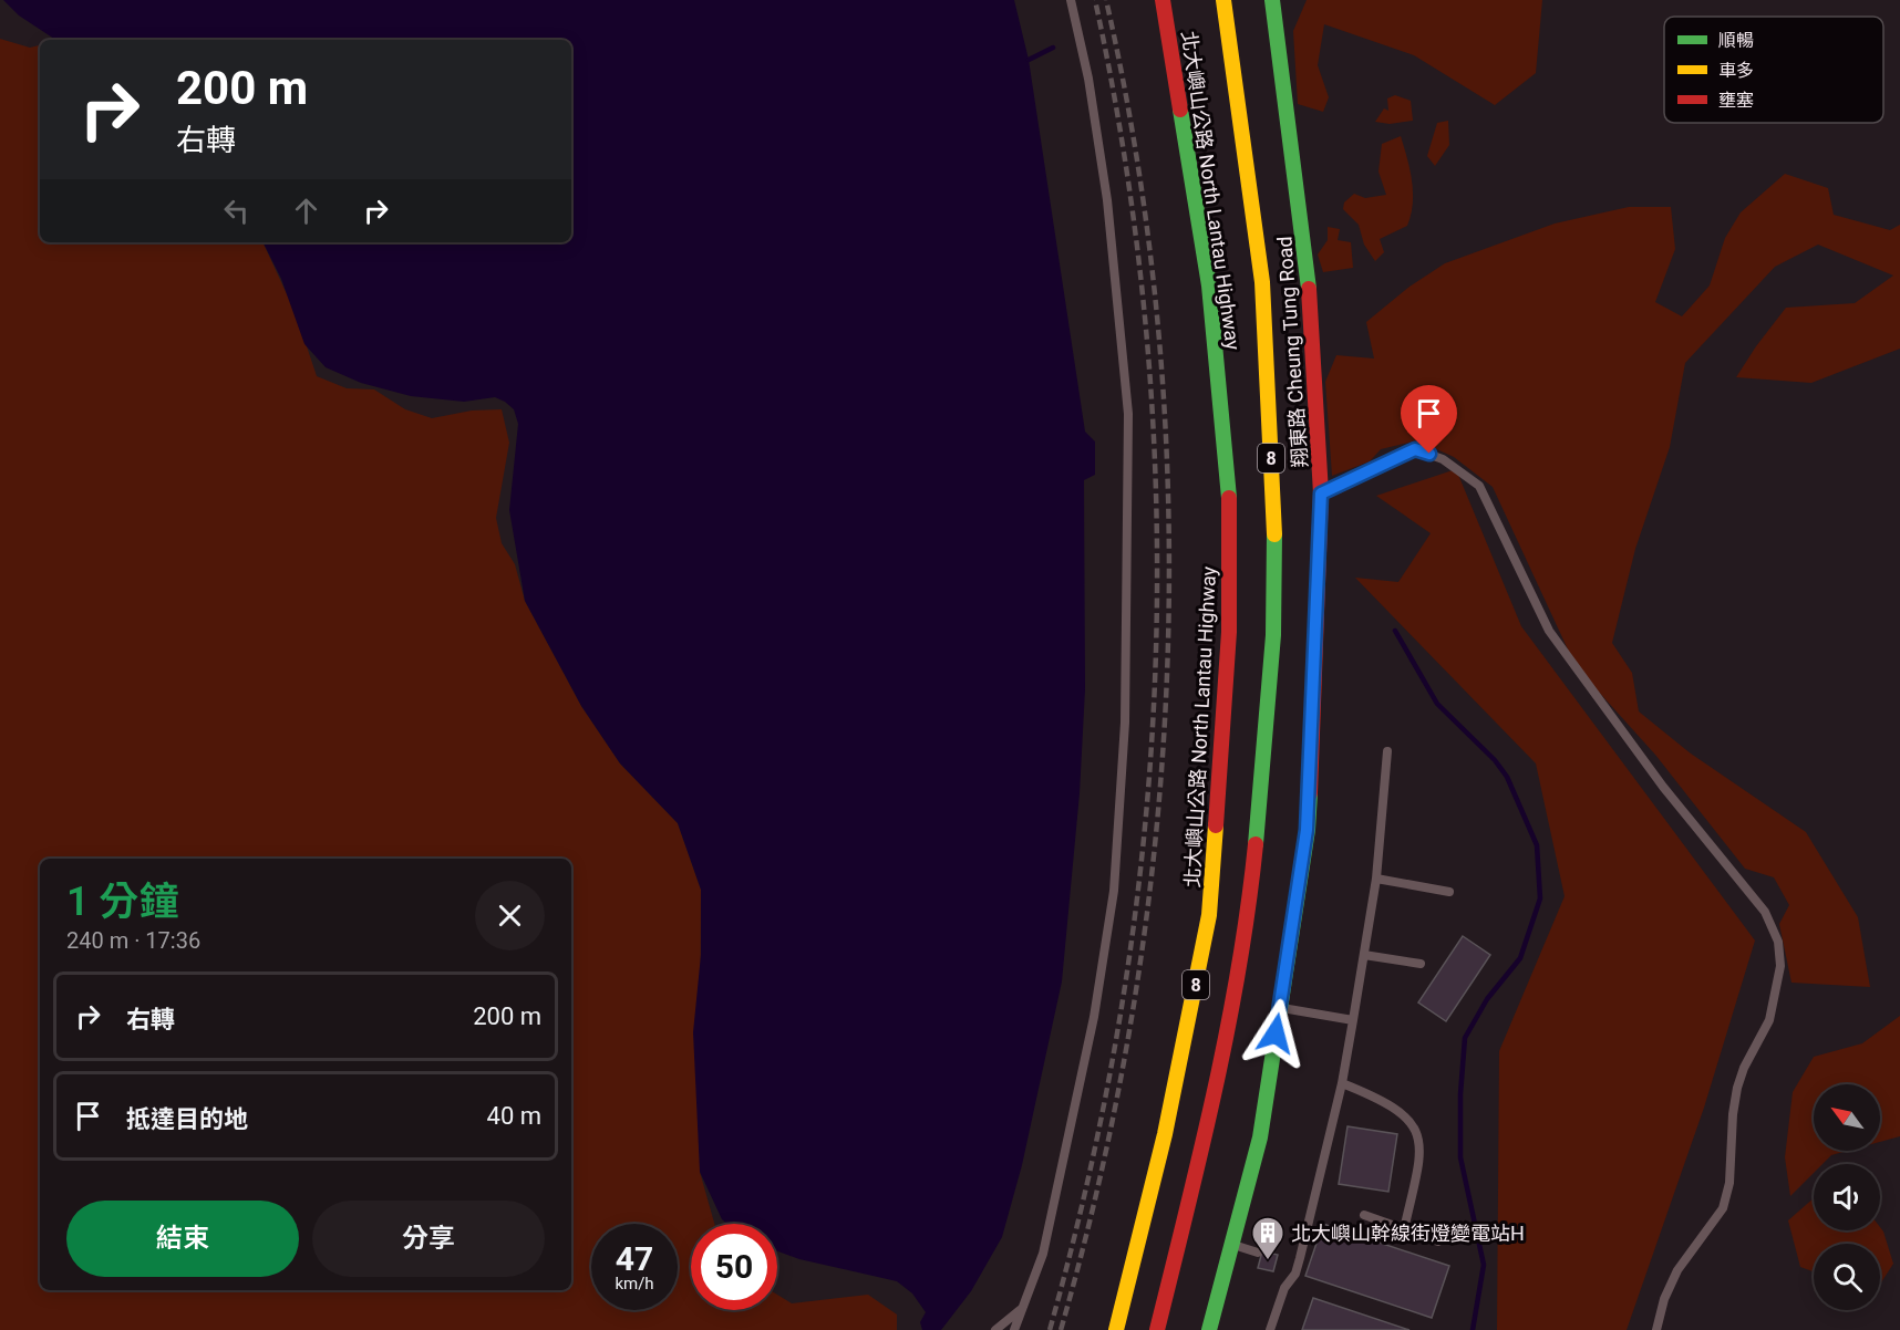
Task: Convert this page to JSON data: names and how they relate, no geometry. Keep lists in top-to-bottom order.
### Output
{
  "streets": {
    "main road": ["北大嶼山公路 North Lantau Highway", "翔東路 Cheung Tung Road", "8"]
  },
  "places": {
    "building": ["北大嶼山幹線街燈變電站H"]
  },
  "legend": ["順暢", "車多", "壅塞"],
  "north": "top left",
  "page": {
    "turn": ["200 m", "右轉"],
    "heading": ["1 分鐘", "240 m · 17:36"],
    "list": [
      {
        "name": "右轉",
        "value": "200 m"
      },
      {
        "name": "抵達目的地",
        "value": "40 m"
      }
    ],
    "buttons": ["結束", "分享"],
    "speed": "47 km/h",
    "limit": "50"
  }
}
